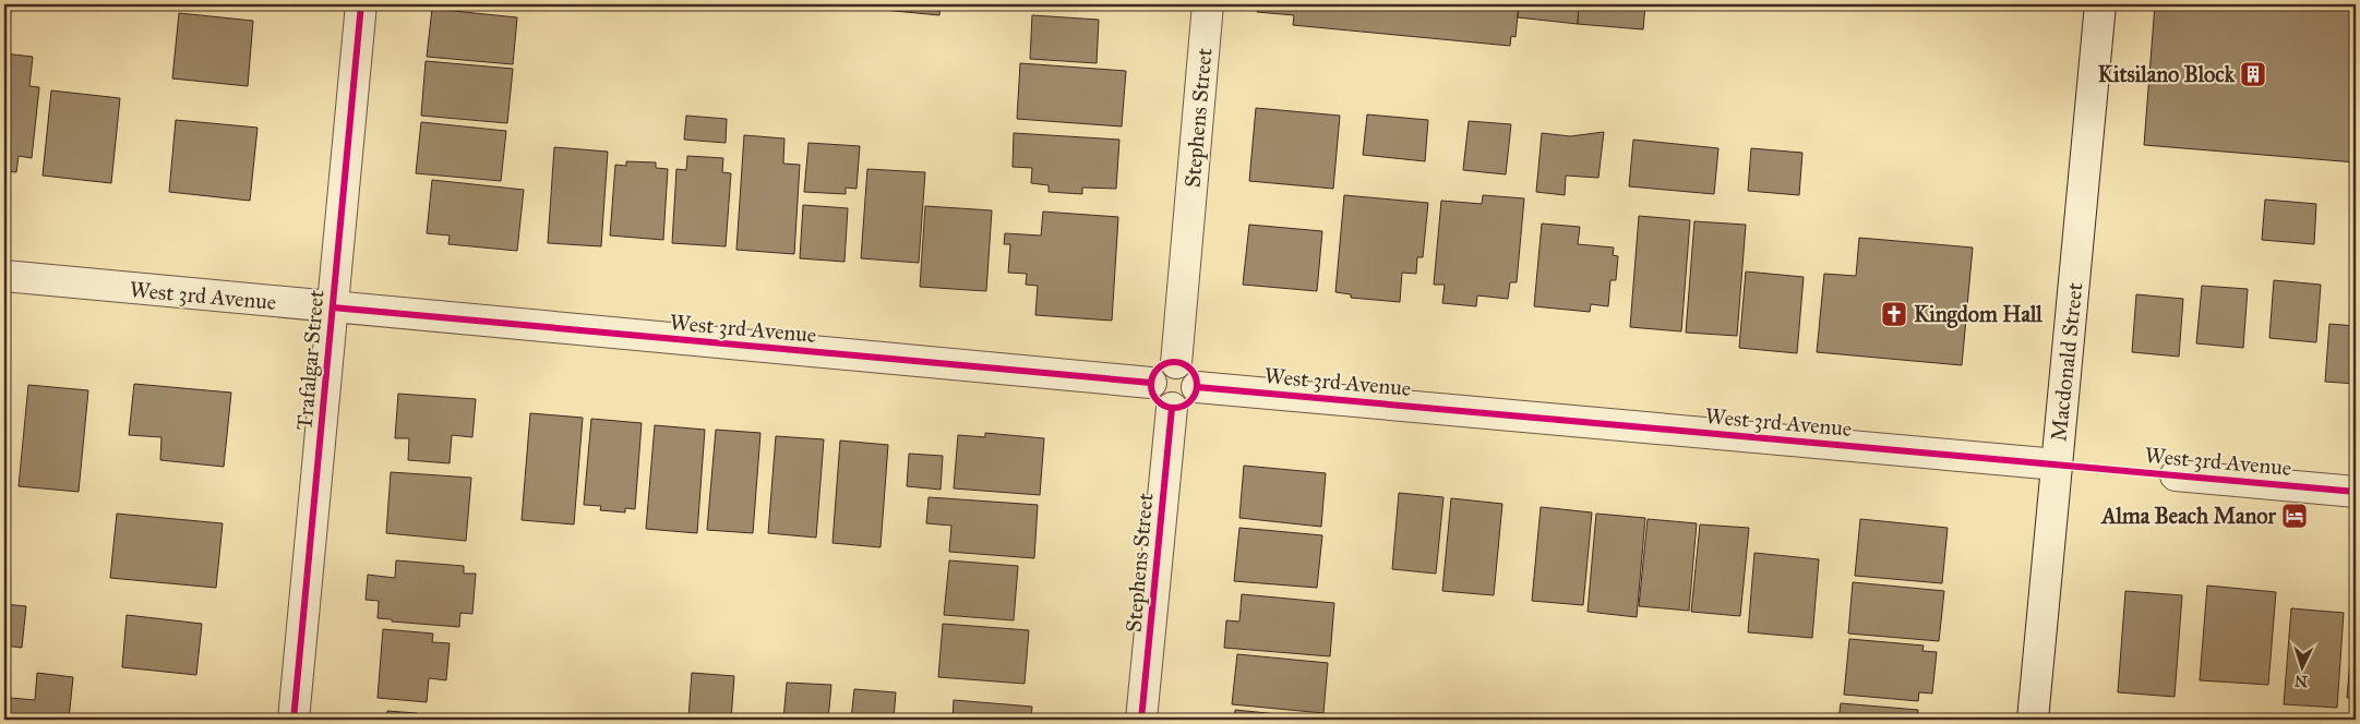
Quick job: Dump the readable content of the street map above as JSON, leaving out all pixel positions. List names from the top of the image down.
{
  "streets": {
    "street": [
      "Stephens Street",
      "West 3rd Avenue",
      "Trafalgar Street",
      "Macdonald Street"
    ]
  },
  "crossings": [
    ["Stephens Street", "West 3rd Avenue"],
    ["West 3rd Avenue", "Trafalgar Street"],
    ["West 3rd Avenue", "Macdonald Street"]
  ],
  "places": {
    "building": ["Kitsilano Block"],
    "church": ["Kingdom Hall"],
    "hotel": ["Alma Beach Manor"]
  },
  "north": "bottom"
}
